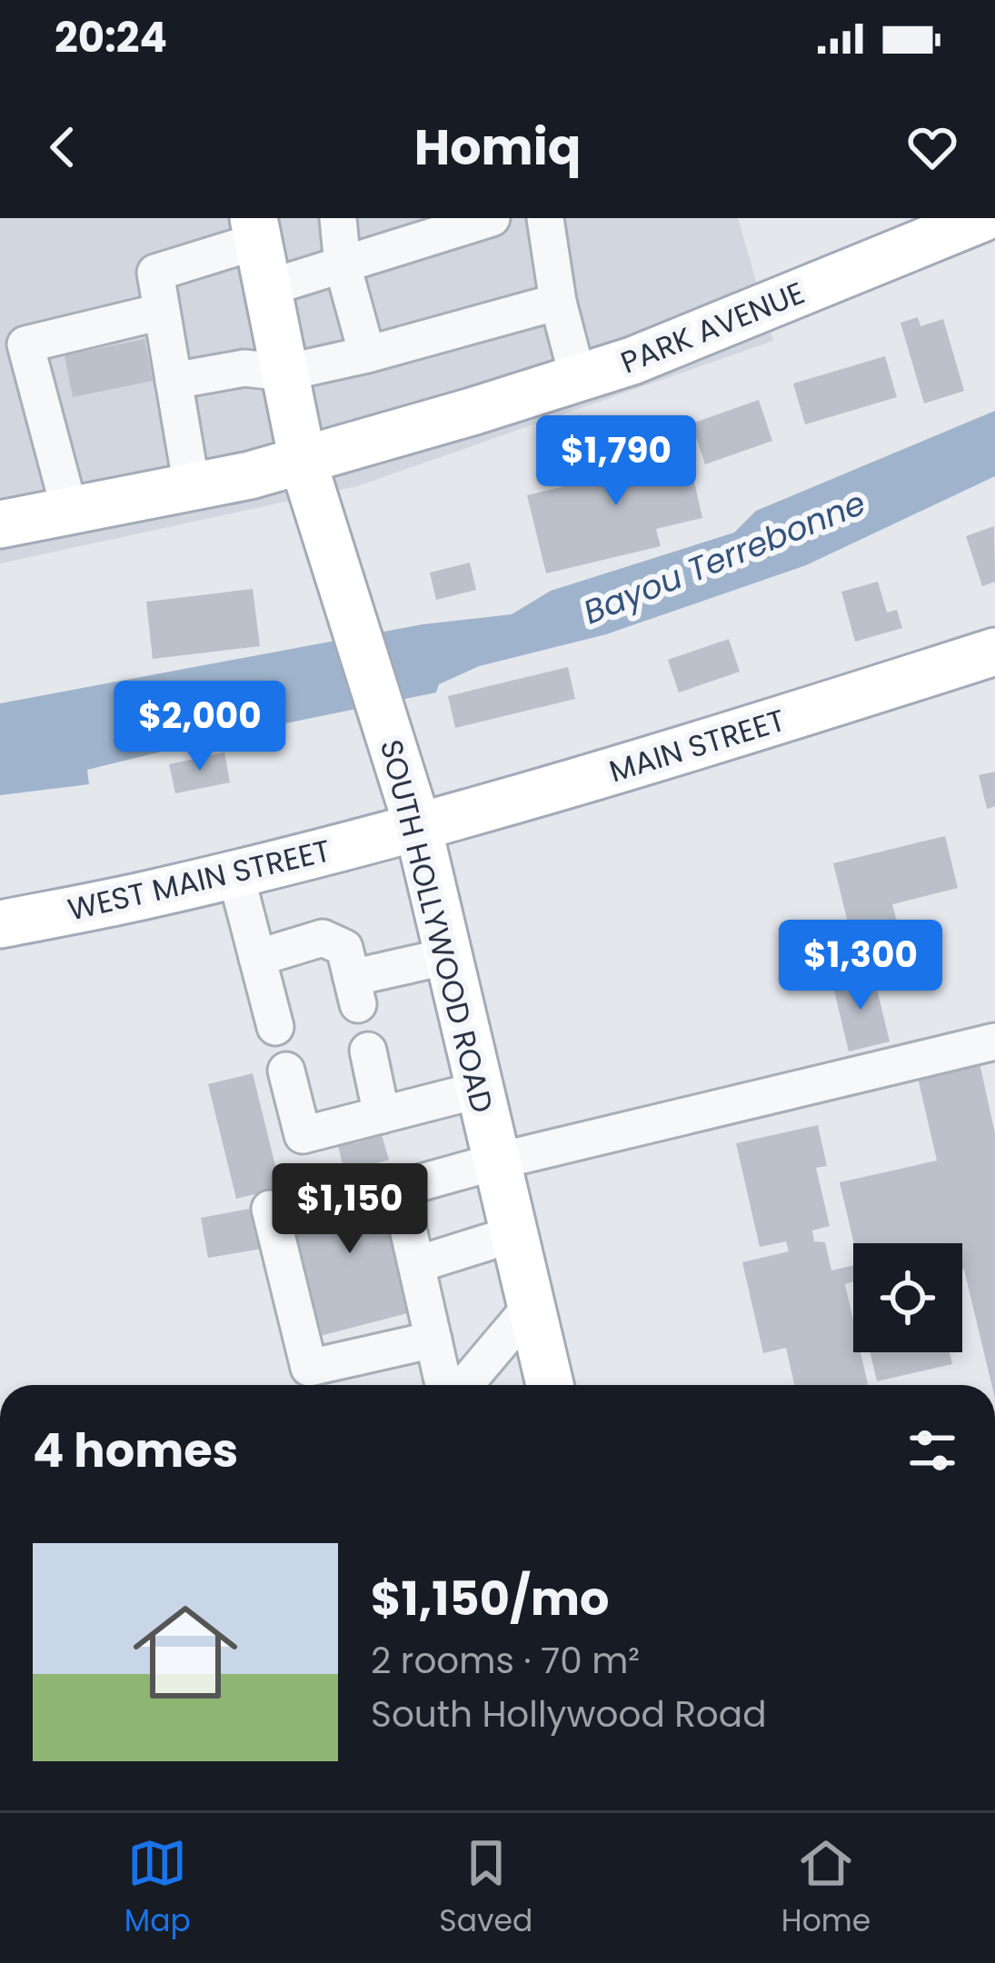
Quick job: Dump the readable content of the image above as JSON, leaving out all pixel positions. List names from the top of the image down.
{
  "streets": {
    "main road": [
      "PARK AVENUE",
      "MAIN STREET",
      "WEST MAIN STREET",
      "SOUTH HOLLYWOOD ROAD"
    ]
  },
  "crossings": [
    ["PARK AVENUE", "SOUTH HOLLYWOOD ROAD"],
    ["MAIN STREET", "WEST MAIN STREET"],
    ["MAIN STREET", "SOUTH HOLLYWOOD ROAD"],
    ["WEST MAIN STREET", "SOUTH HOLLYWOOD ROAD"]
  ],
  "water": ["Bayou Terrebonne"],
  "page": {
    "status": "20:24",
    "header": "Homiq",
    "price": [
      "$1,790",
      "$2,000",
      "$1,300",
      "$1,150"
    ],
    "heading": "4 homes",
    "list": [
      {
        "name": "$1,150/mo",
        "note": "2 rooms · 70 m² · South Hollywood Road"
      }
    ],
    "tabs": ["Map", "Saved", "Home"]
  }
}
